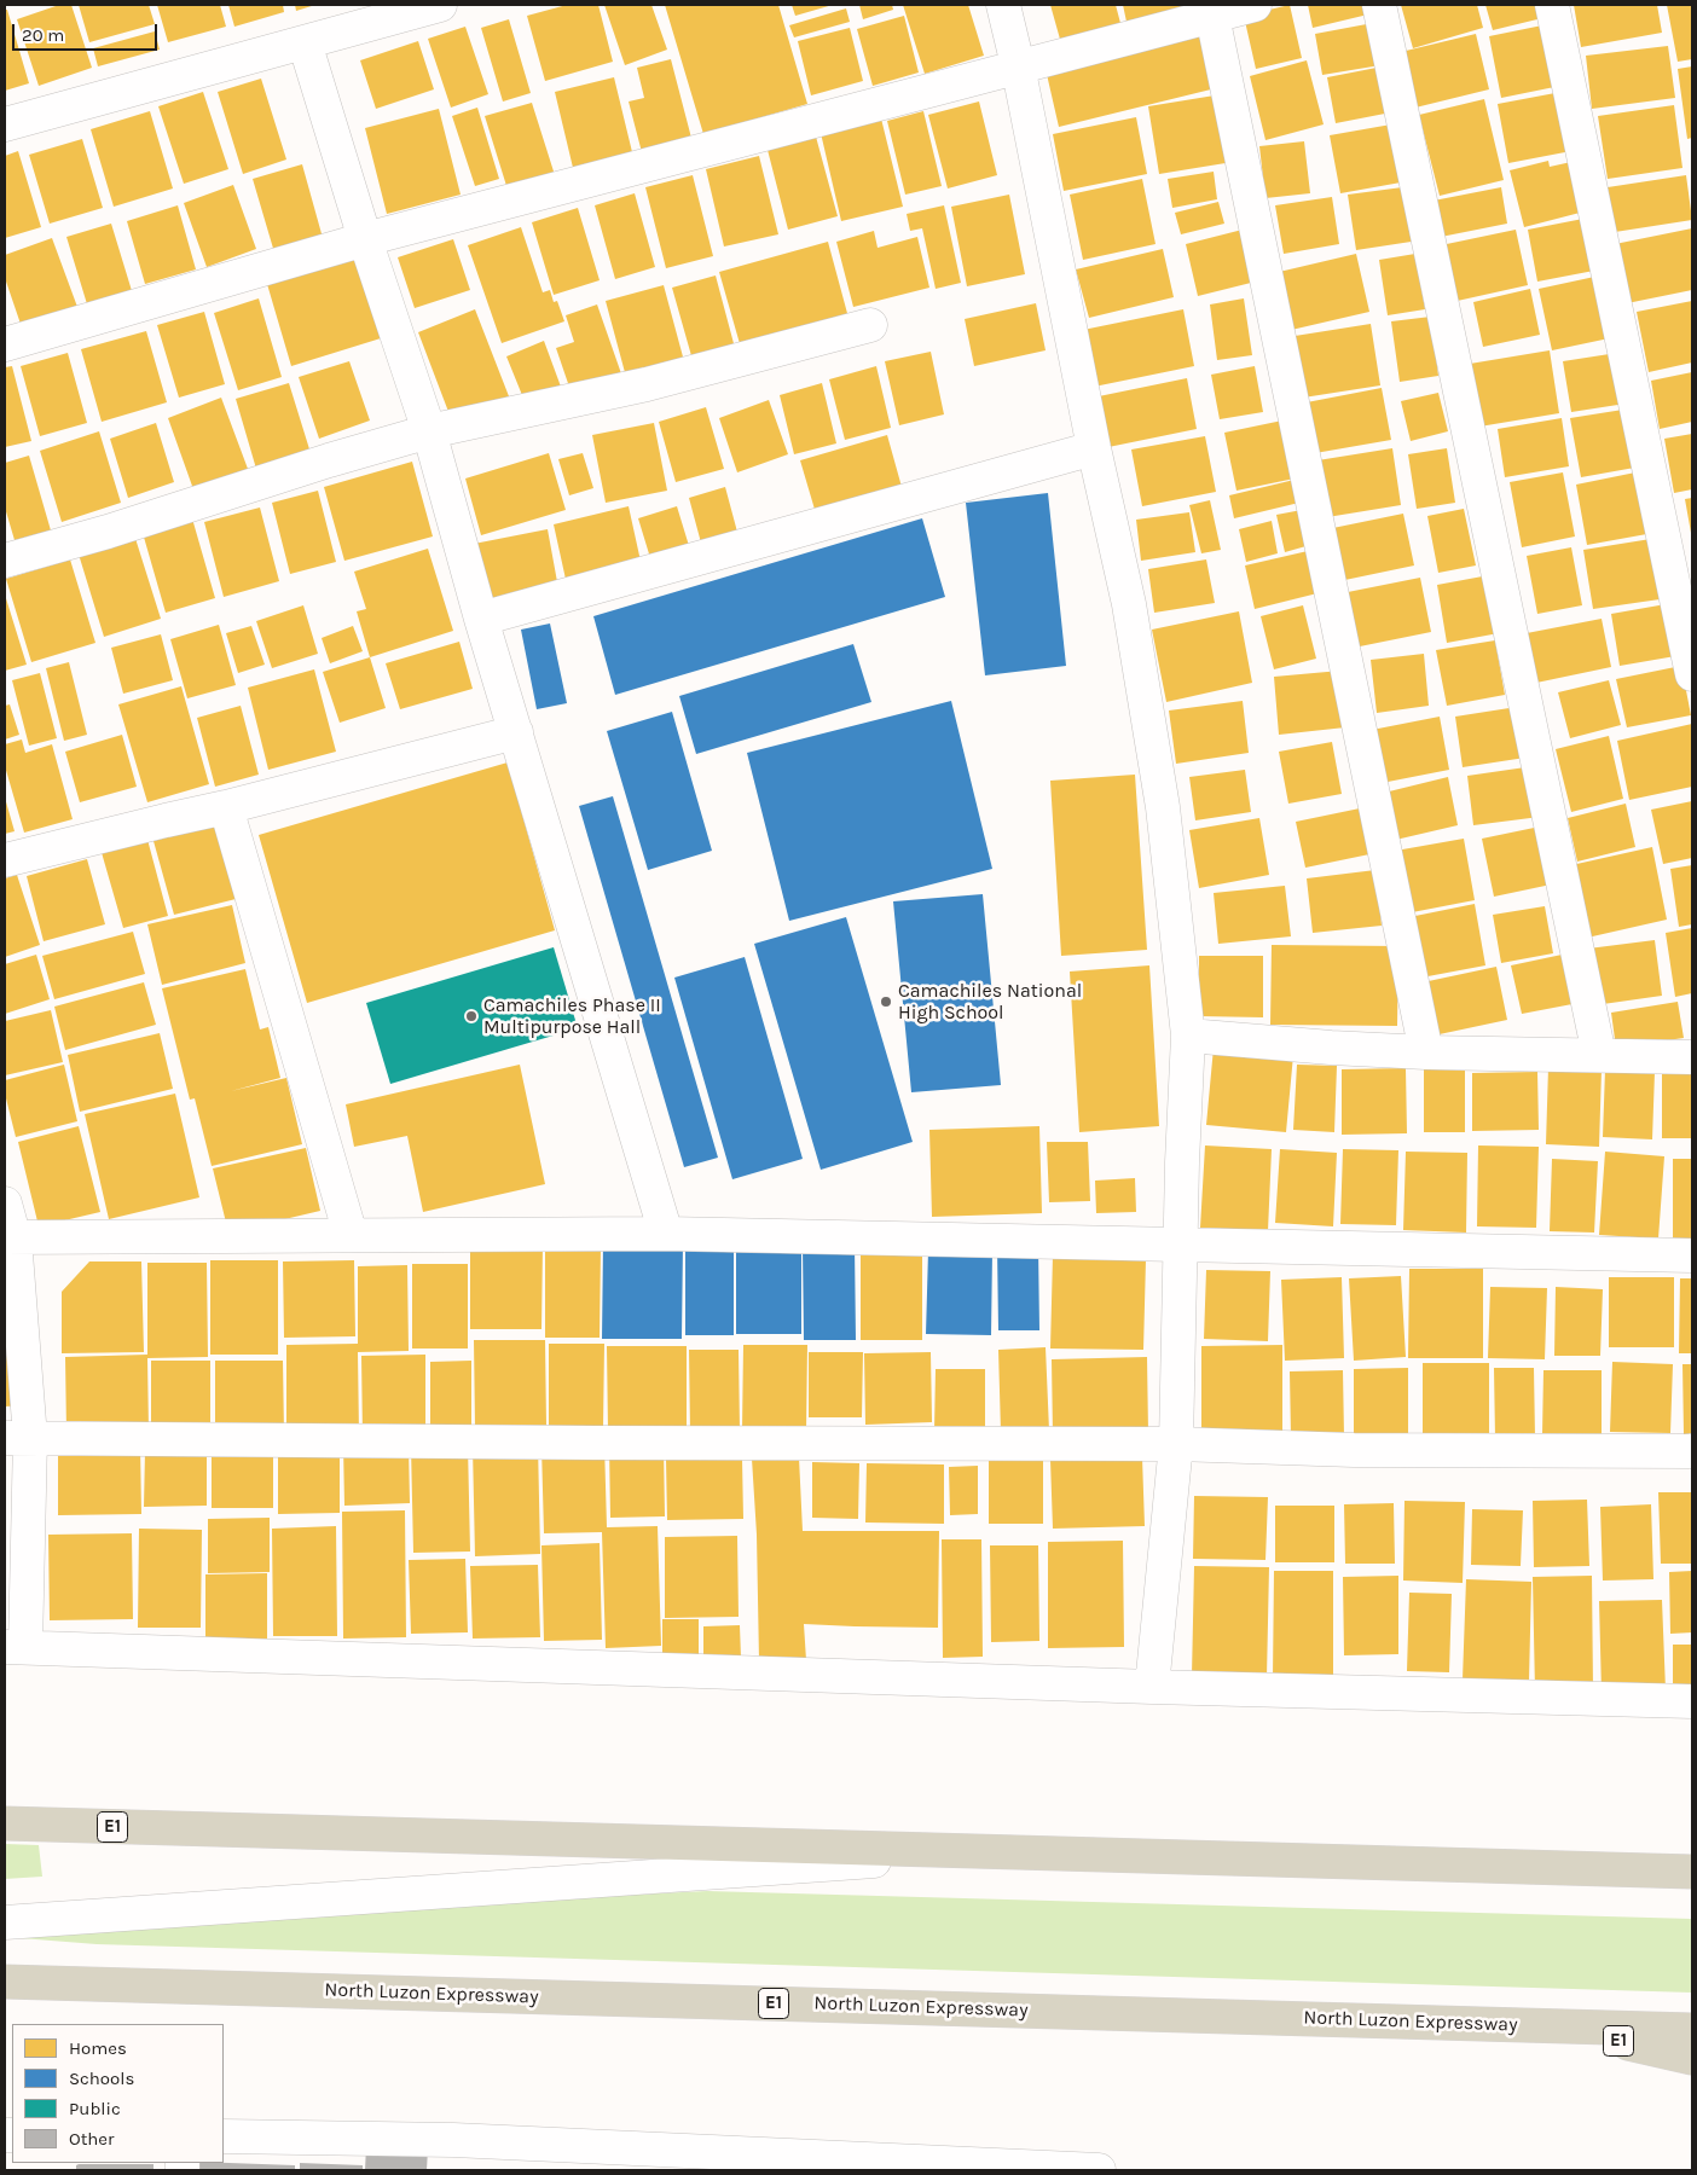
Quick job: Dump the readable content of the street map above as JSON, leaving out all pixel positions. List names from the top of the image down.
{
  "streets": {
    "highway": ["E1", "North Luzon Expressway"]
  },
  "crossings": [
    ["E1", "North Luzon Expressway"]
  ],
  "places": ["Camachiles National High School", "Camachiles Phase II Multipurpose Hall"],
  "legend": [
    "Homes",
    "Schools",
    "Public",
    "Other"
  ],
  "scale_bar": "20 m"
}
